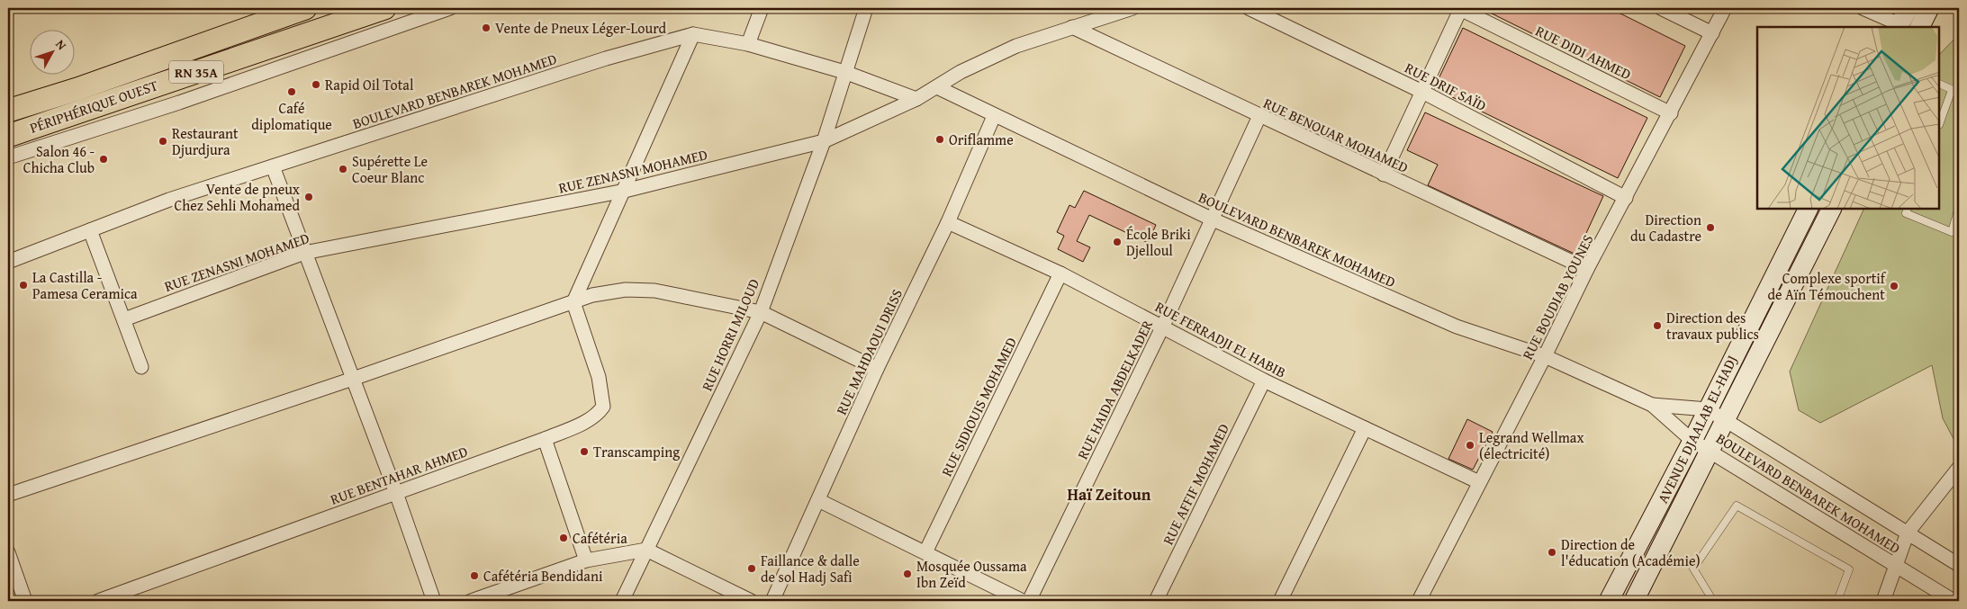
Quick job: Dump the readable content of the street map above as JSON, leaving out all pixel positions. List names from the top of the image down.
{
  "streets": {
    "highway": ["RN 35A", "PÉRIPHÉRIQUE OUEST"],
    "main road": ["AVENUE DJAALAB EL-HADJ"],
    "street": [
      "RUE DIDI AHMED",
      "RUE DRIF SAÏD",
      "BOULEVARD BENBAREK MOHAMED",
      "RUE BENOUAR MOHAMED",
      "RUE ZENASNI MOHAMED",
      "RUE BOUDIAB YOUNES",
      "RUE HORRI MILOUD",
      "RUE FERRADJI EL HABIB",
      "RUE MAHDAOUI DRISS",
      "RUE HAIDA ABDELKADER",
      "RUE SIDIOUIS MOHAMED",
      "RUE BENTAHAR AHMED",
      "RUE AFFIF MOHAMED"
    ]
  },
  "crossings": [
    ["RUE DIDI AHMED", "RUE BOUDIAB YOUNES"],
    ["RUE DRIF SAÏD", "RUE BOUDIAB YOUNES"],
    ["BOULEVARD BENBAREK MOHAMED", "RUE ZENASNI MOHAMED"],
    ["BOULEVARD BENBAREK MOHAMED", "RUE BOUDIAB YOUNES"],
    ["BOULEVARD BENBAREK MOHAMED", "RUE HORRI MILOUD"],
    ["BOULEVARD BENBAREK MOHAMED", "RUE MAHDAOUI DRISS"],
    ["BOULEVARD BENBAREK MOHAMED", "RUE HAIDA ABDELKADER"],
    ["BOULEVARD BENBAREK MOHAMED", "AVENUE DJAALAB EL-HADJ"],
    ["RUE BENOUAR MOHAMED", "RUE ZENASNI MOHAMED"],
    ["RUE BENOUAR MOHAMED", "RUE BOUDIAB YOUNES"],
    ["RUE BENOUAR MOHAMED", "RUE HAIDA ABDELKADER"],
    ["RUE ZENASNI MOHAMED", "RUE HORRI MILOUD"],
    ["RUE BOUDIAB YOUNES", "RUE FERRADJI EL HABIB"],
    ["RUE FERRADJI EL HABIB", "RUE MAHDAOUI DRISS"],
    ["RUE FERRADJI EL HABIB", "RUE HAIDA ABDELKADER"],
    ["RUE FERRADJI EL HABIB", "RUE SIDIOUIS MOHAMED"],
    ["RUE FERRADJI EL HABIB", "RUE AFFIF MOHAMED"]
  ],
  "districts": ["Haï Zeitoun"],
  "places": [
    "Vente de Pneux Léger-Lourd",
    "Rapid Oil Total",
    "Café diplomatique",
    "Oriflamme",
    "Restaurant Djurdjura",
    "Salon 46 - Chicha Club",
    "Supérette Le Coeur Blanc",
    "Vente de pneux Chez Sehli Mohamed",
    "Direction du Cadastre",
    "École Briki Djelloul",
    "La Castilla - Pamesa Ceramica",
    "Complexe sportif de Aïn Témouchent",
    "Direction des travaux publics",
    "Legrand Wellmax (électricité)",
    "Transcamping",
    "Cafétéria",
    "Direction de l'éducation (Académie)",
    "Faillance & dalle de sol Hadj Safi",
    "Mosquée Oussama Ibn Zeïd",
    "Cafétéria Bendidani"
  ],
  "north": "top right"
}
